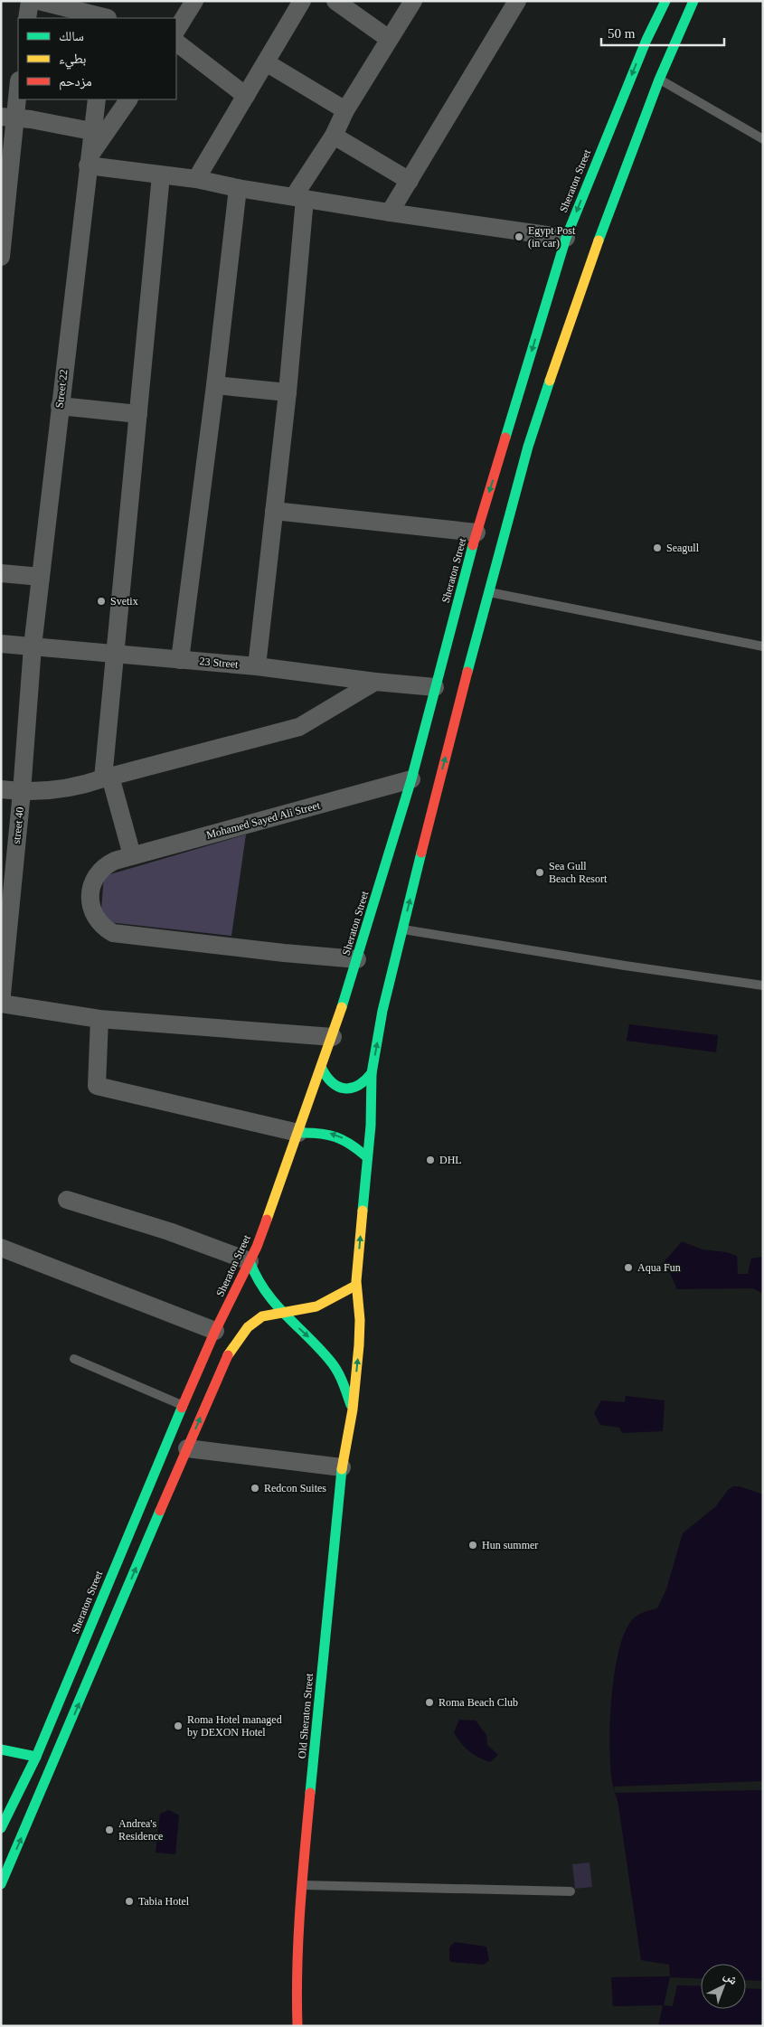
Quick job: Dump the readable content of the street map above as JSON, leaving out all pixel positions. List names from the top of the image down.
{
  "streets": {
    "street": [
      "Sheraton Street",
      "Street 22",
      "23 Street",
      "Mohamed Sayed Ali Street",
      "street 40",
      "Old Sheraton Street"
    ]
  },
  "crossings": [
    ["Sheraton Street", "23 Street"],
    ["Sheraton Street", "Mohamed Sayed Ali Street"],
    ["Street 22", "23 Street"],
    ["Street 22", "street 40"],
    ["23 Street", "street 40"]
  ],
  "places": [
    "Egypt Post (in car)",
    "Seagull",
    "Svetix",
    "Sea Gull Beach Resort",
    "DHL",
    "Aqua Fun",
    "Redcon Suites",
    "Hun summer",
    "Roma Beach Club",
    "Roma Hotel managed by DEXON Hotel",
    "Andrea's Residence",
    "Tabia Hotel"
  ],
  "legend": ["سالك", "بطيء", "مزدحم"],
  "scale_bar": "50 m",
  "north": "top right"
}
